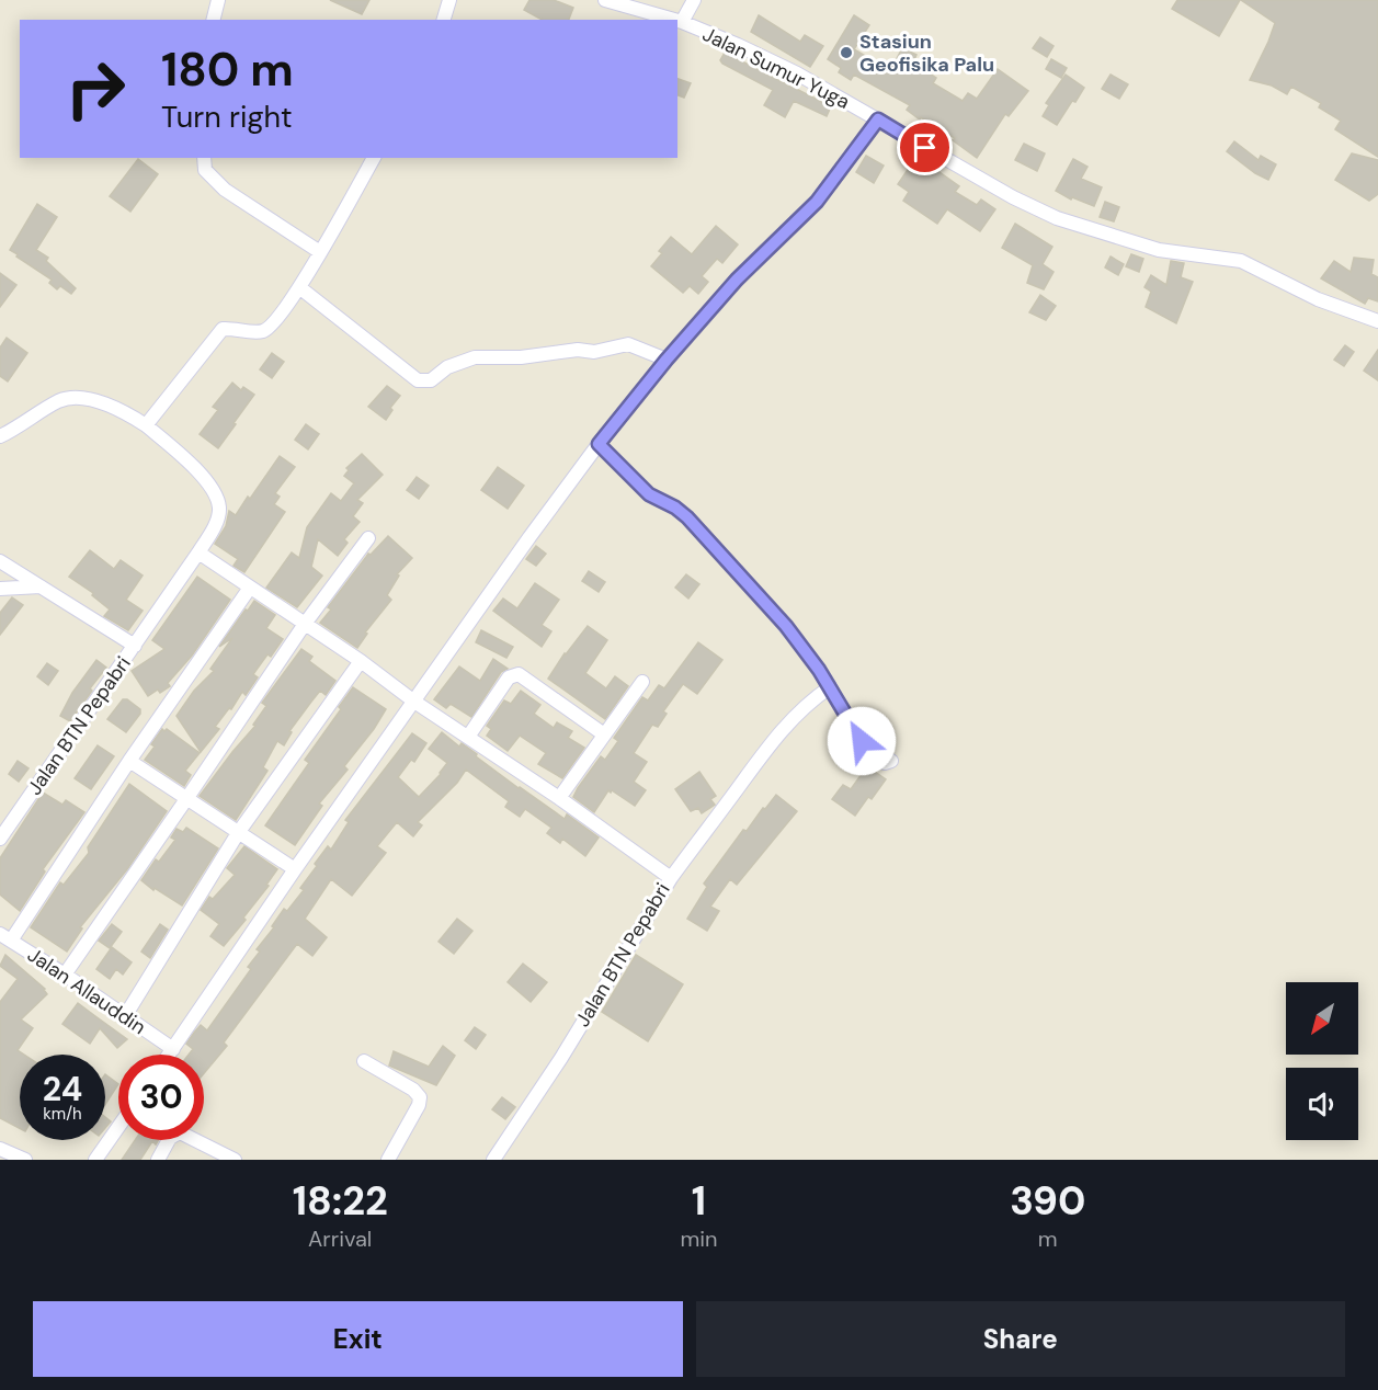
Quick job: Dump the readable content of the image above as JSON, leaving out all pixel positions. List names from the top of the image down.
{
  "streets": {
    "street": ["Jalan Sumur Yuga", "Jalan BTN Pepabri", "Jalan Allauddin"]
  },
  "places": ["Stasiun Geofisika Palu"],
  "north": "bottom left",
  "page": {
    "turn": ["180 m", "Turn right"],
    "speed": "24 km/h",
    "limit": "30",
    "eta": [
      "18:22",
      "Arrival",
      "1",
      "min",
      "390",
      "m"
    ],
    "buttons": ["Exit", "Share"]
  }
}
